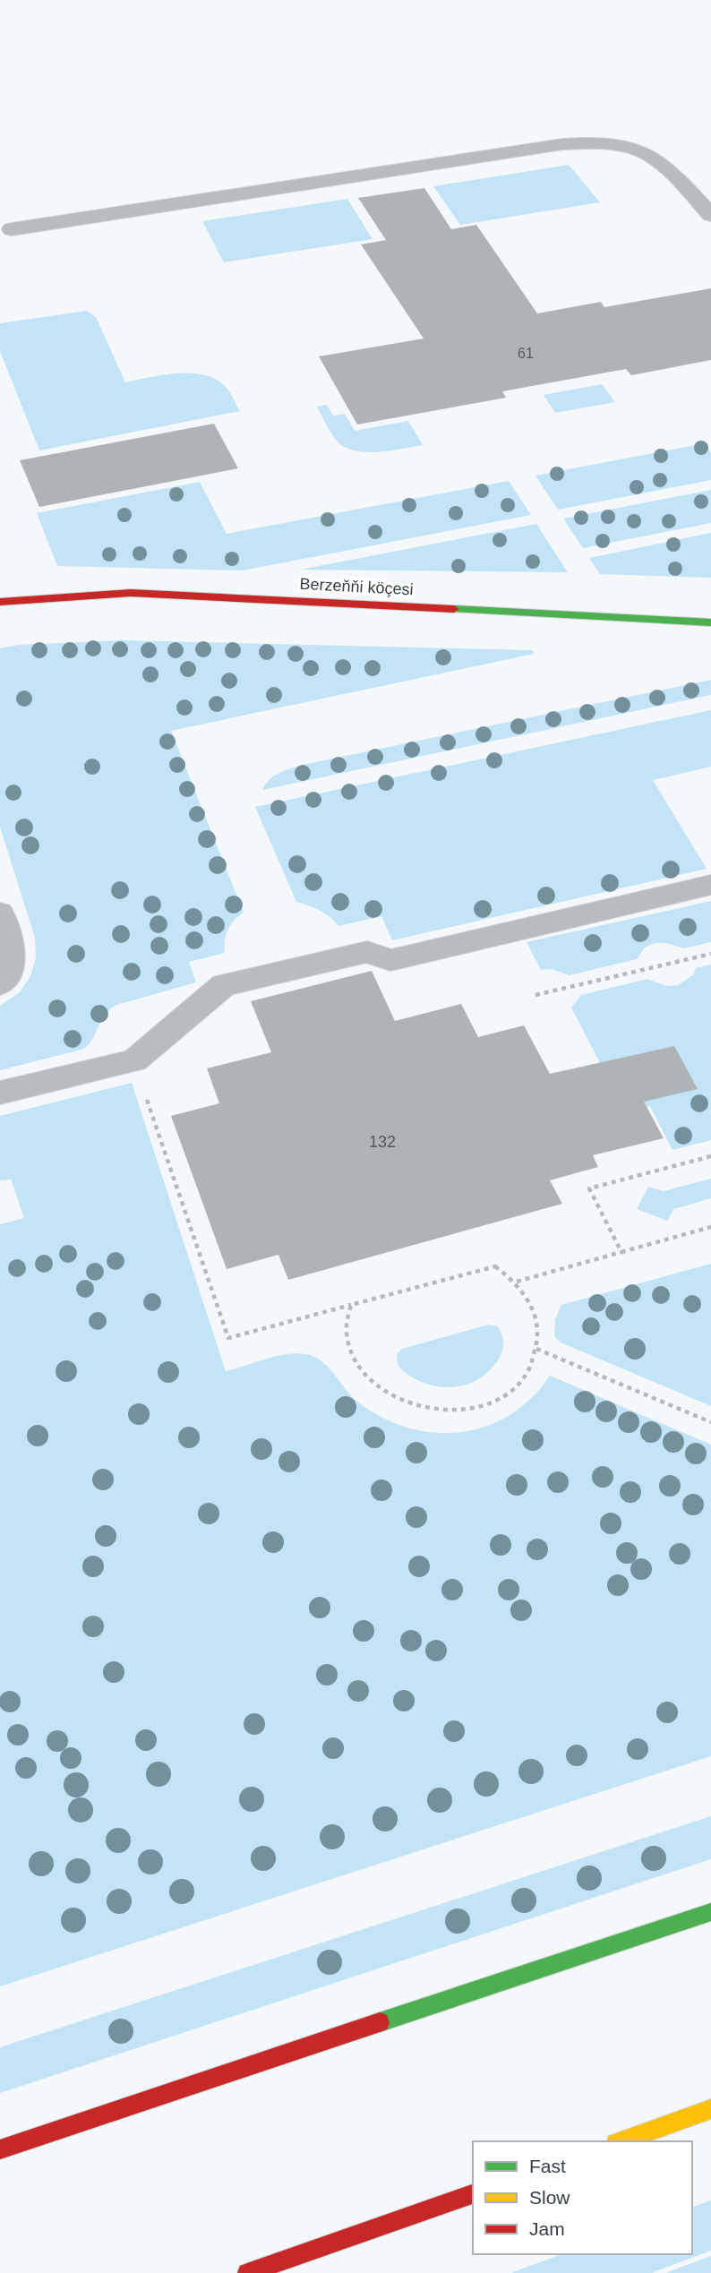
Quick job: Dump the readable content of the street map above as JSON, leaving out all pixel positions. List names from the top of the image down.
{
  "streets": {
    "street": ["Berzeňňi köçesi"]
  },
  "house_numbers": ["61", "132"],
  "legend": ["Fast", "Slow", "Jam"]
}
